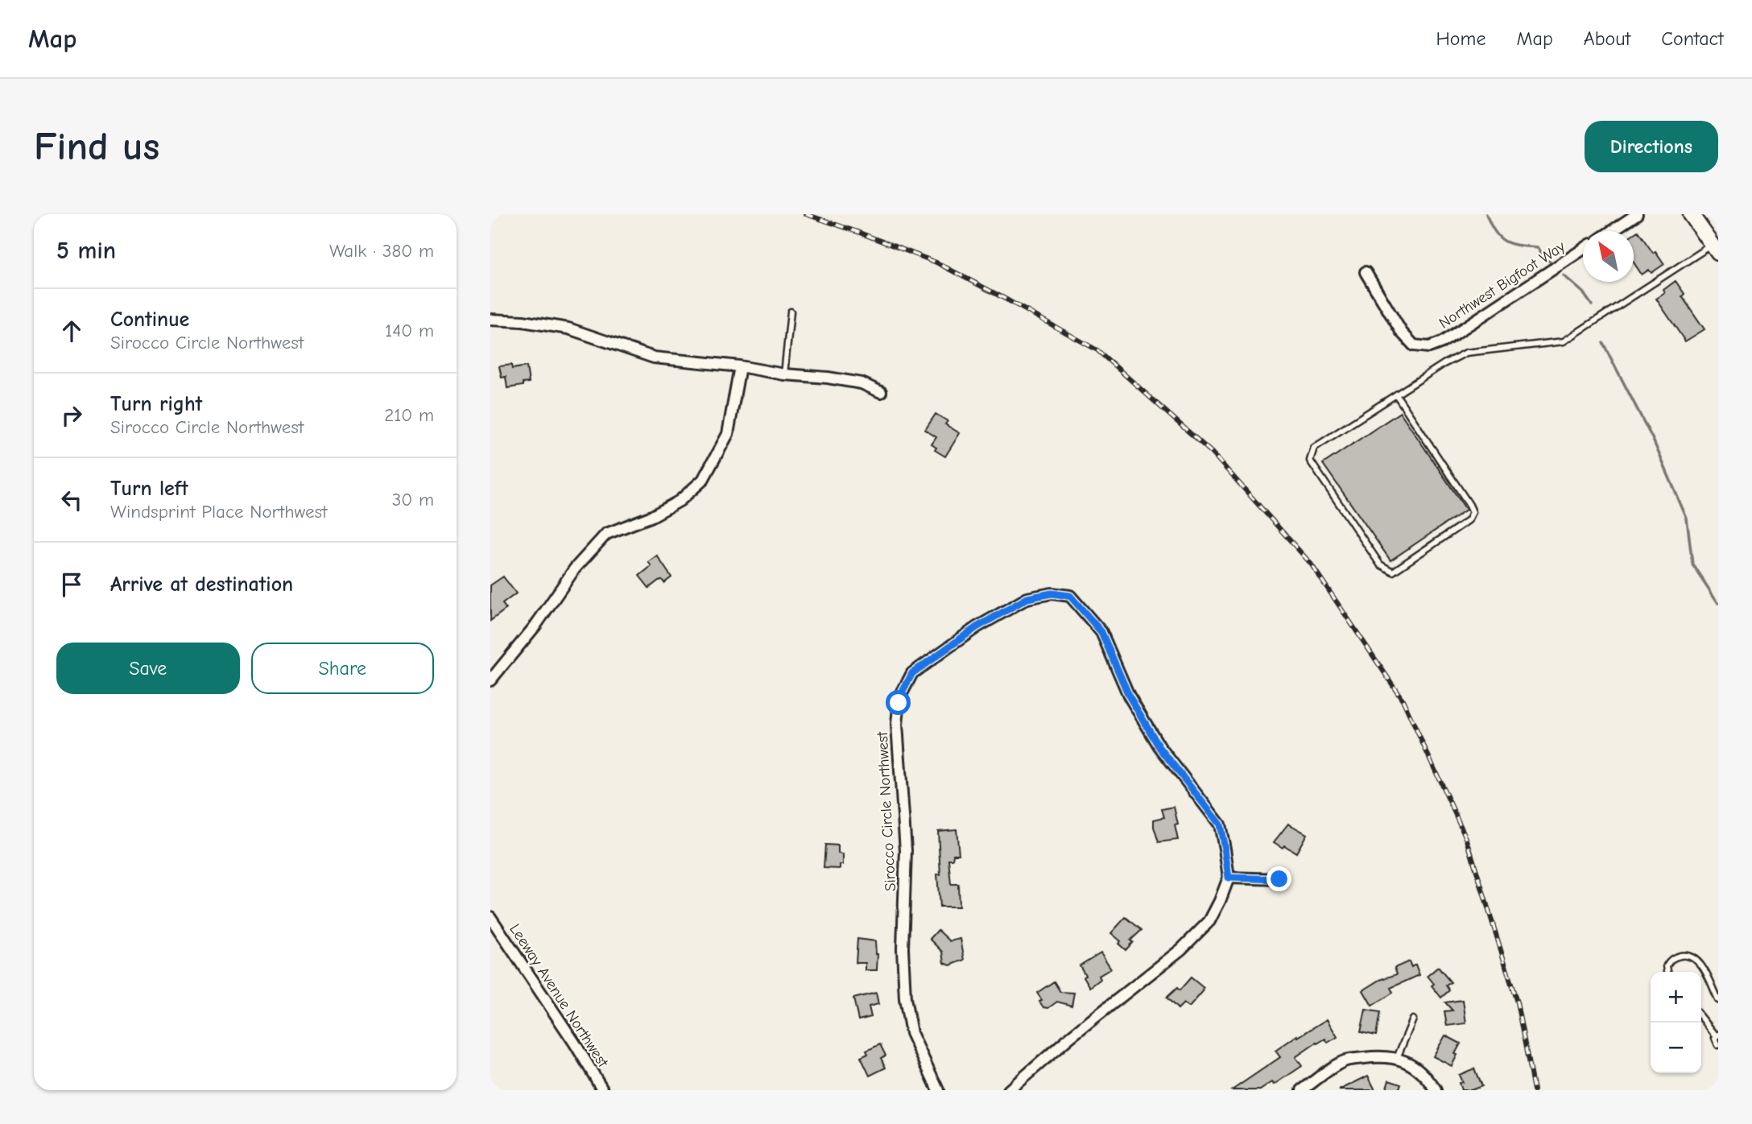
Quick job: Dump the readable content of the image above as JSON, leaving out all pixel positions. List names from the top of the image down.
{
  "streets": {
    "street": ["Northwest Bigfoot Way", "Sirocco Circle Northwest", "Leeway Avenue Northwest"]
  },
  "north": "top left",
  "page": {
    "header": "Map",
    "nav": [
      "Home",
      "Map",
      "About",
      "Contact"
    ],
    "buttons": [
      "Directions",
      ["Save", "Share"]
    ],
    "title": "Find us",
    "heading": ["5 min", "Walk · 380 m"],
    "list": [
      ["Continue", "Sirocco Circle Northwest", "140 m"],
      ["Turn right", "Sirocco Circle Northwest", "210 m"],
      ["Turn left", "Windsprint Place Northwest", "30 m"],
      "Arrive at destination"
    ],
    "map_buttons": ["+", "−"]
  }
}
